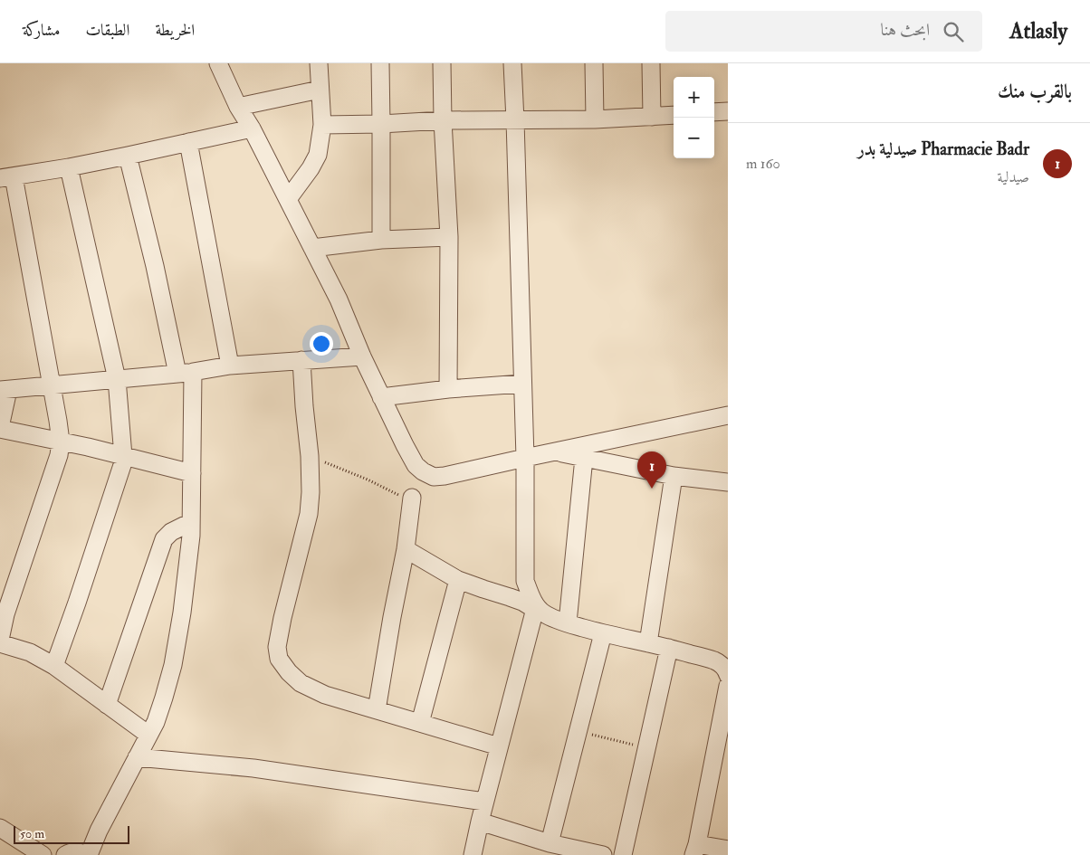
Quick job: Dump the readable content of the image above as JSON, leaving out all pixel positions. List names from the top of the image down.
{
  "scale_bar": "50 m",
  "page": {
    "header": "Atlasly",
    "search": "ابحث هنا",
    "nav": ["الخريطة", "الطبقات", "مشاركة"],
    "heading": "بالقرب منك",
    "map_buttons": ["+", "−"],
    "list": [
      {
        "mark": "1",
        "name": "Pharmacie Badr صيدلية بدر",
        "note": "صيدلية",
        "value": "160 m"
      }
    ],
    "pins": "1",
    "scale": "50 m"
  }
}
